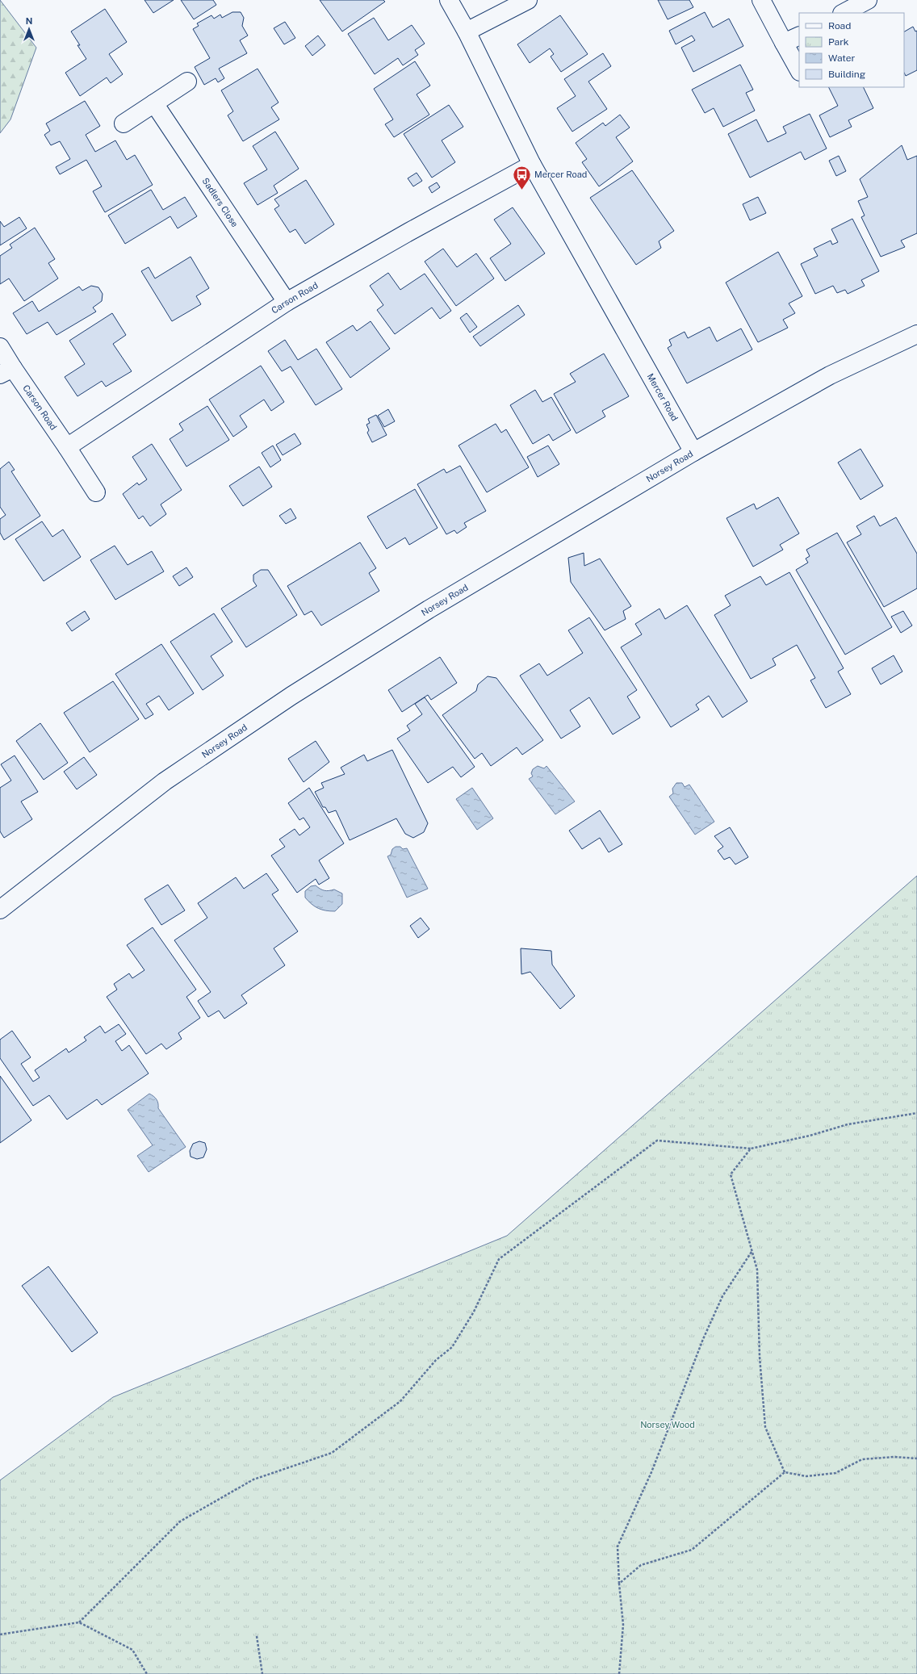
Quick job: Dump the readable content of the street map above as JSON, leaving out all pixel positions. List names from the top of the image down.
{
  "streets": {
    "street": [
      "Sadlers Close",
      "Carson Road",
      "Mercer Road",
      "Norsey Road"
    ]
  },
  "crossings": [
    ["Sadlers Close", "Carson Road"],
    ["Carson Road", "Mercer Road"],
    ["Mercer Road", "Norsey Road"]
  ],
  "parks": ["Norsey Wood"],
  "places": {
    "bus stop": ["Mercer Road"]
  },
  "legend": [
    "Road",
    "Park",
    "Water",
    "Building"
  ],
  "north": "top"
}
